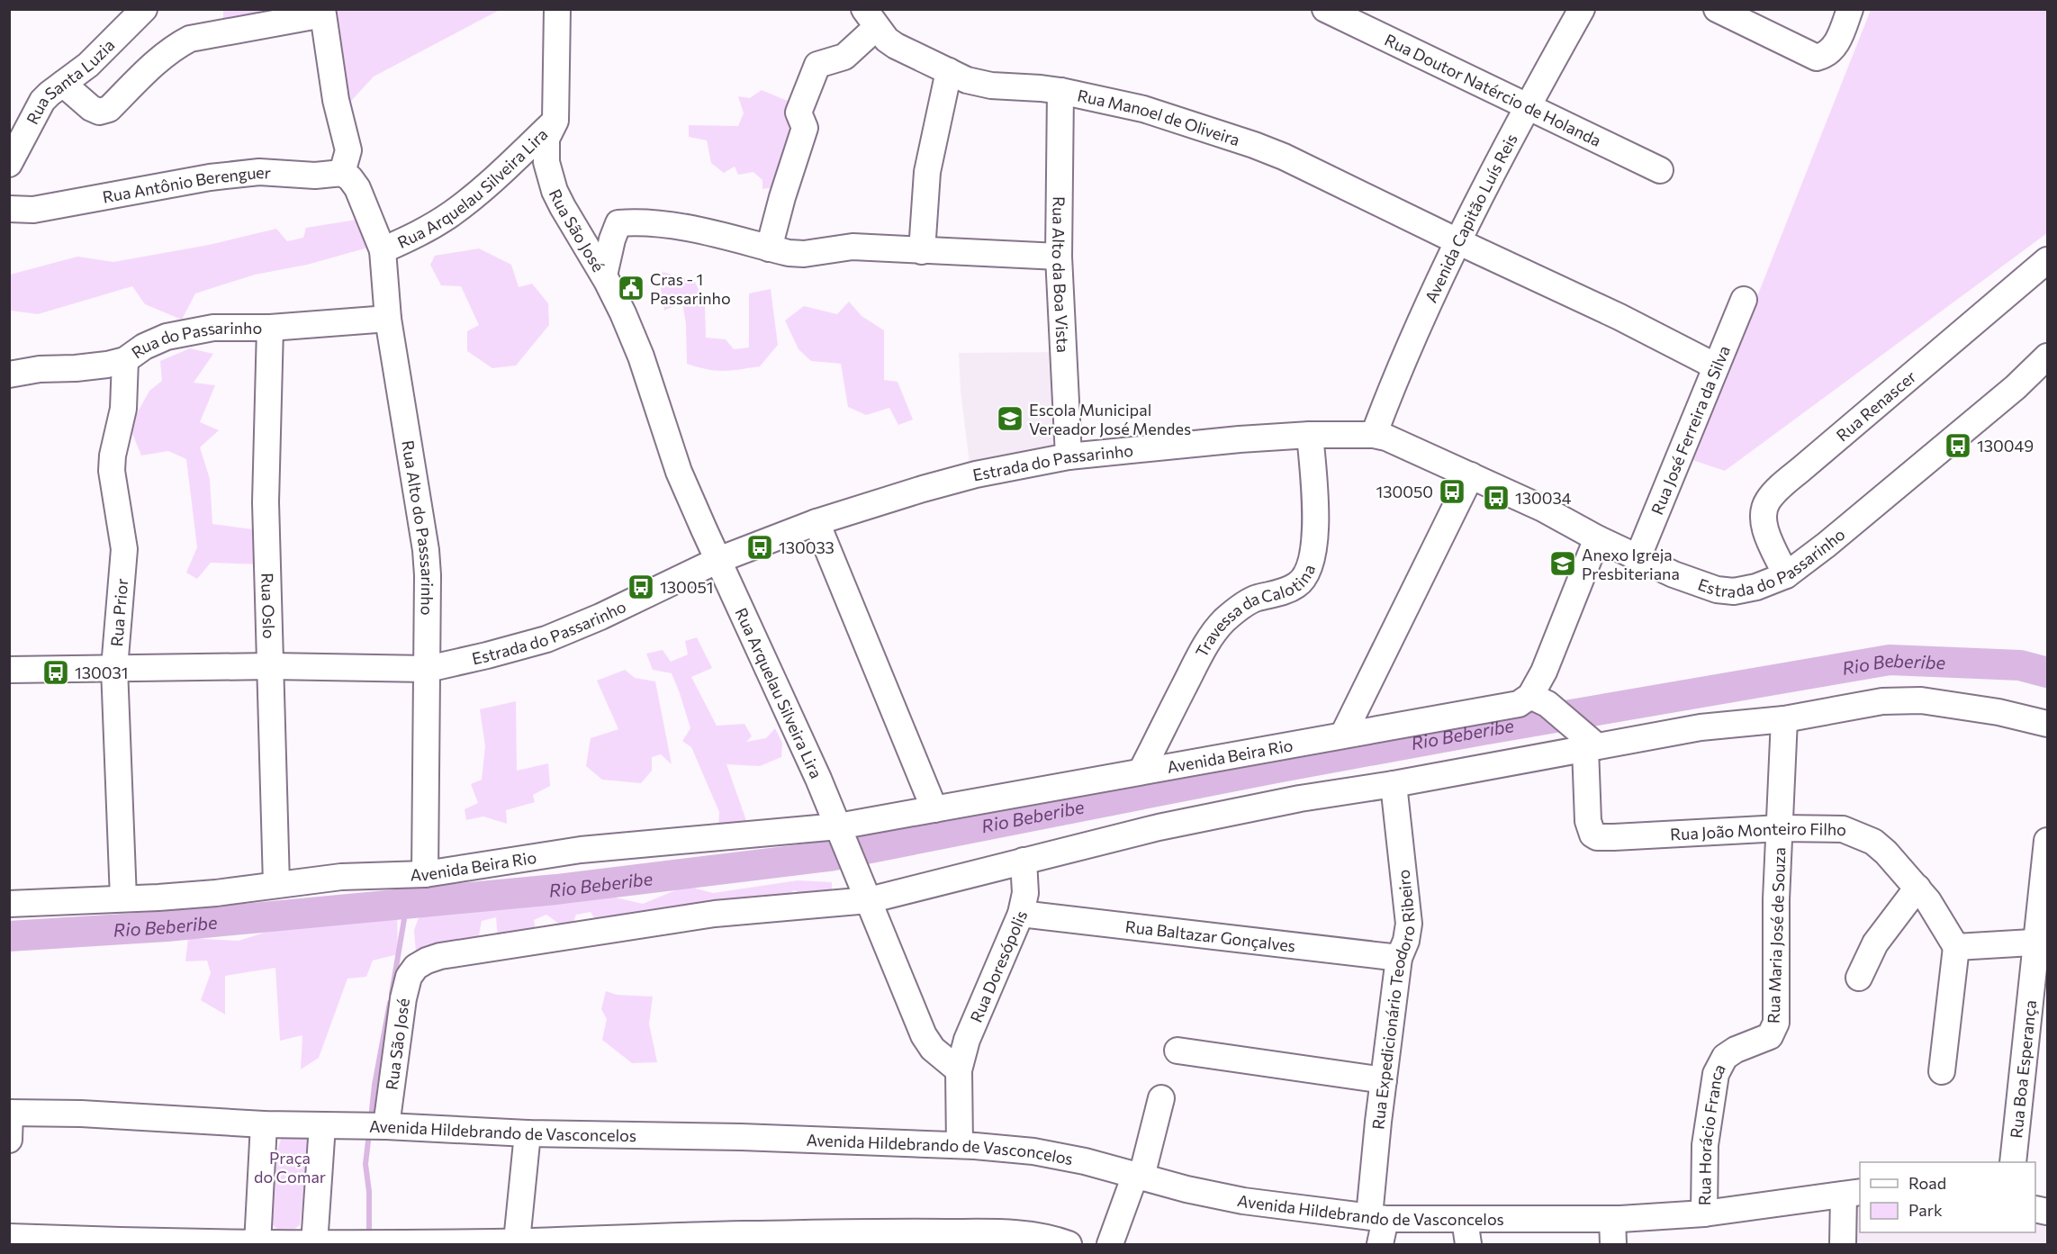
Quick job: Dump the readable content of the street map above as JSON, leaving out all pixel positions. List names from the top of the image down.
{
  "streets": {
    "street": [
      "Rua Santa Luzia",
      "Rua Doutor Natércio de Holanda",
      "Rua Manoel de Oliveira",
      "Rua Antônio Berenguer",
      "Rua Arquelau Silveira Lira",
      "Avenida Capitão Luís Reis",
      "Rua São José",
      "Rua Alto da Boa Vista",
      "Rua do Passarinho",
      "Rua Renascer",
      "Rua José Ferreira da Silva",
      "Estrada do Passarinho",
      "Rua Alto do Passsarinho",
      "Rua Oslo",
      "Travessa da Calotina",
      "Rua Prior",
      "Avenida Beira Rio",
      "Rua João Monteiro Filho",
      "Rua Maria José de Souza",
      "Rua Baltazar Gonçalves",
      "Rua Doresópolis",
      "Rua Expedicionário Teodoro Ribeiro",
      "Rua Boa Esperança",
      "Avenida Hildebrando de Vasconcelos",
      "Rua Horácio Franca"
    ]
  },
  "crossings": [
    ["Rua Doutor Natércio de Holanda", "Avenida Capitão Luís Reis"],
    ["Rua Manoel de Oliveira", "Avenida Capitão Luís Reis"],
    ["Rua Manoel de Oliveira", "Rua Alto da Boa Vista"],
    ["Rua Manoel de Oliveira", "Rua José Ferreira da Silva"],
    ["Rua Antônio Berenguer", "Rua Alto do Passsarinho"],
    ["Rua Arquelau Silveira Lira", "Rua São José"],
    ["Rua Arquelau Silveira Lira", "Estrada do Passarinho"],
    ["Rua Arquelau Silveira Lira", "Rua Alto do Passsarinho"],
    ["Rua Arquelau Silveira Lira", "Avenida Beira Rio"],
    ["Rua Arquelau Silveira Lira", "Rua Doresópolis"],
    ["Avenida Capitão Luís Reis", "Estrada do Passarinho"],
    ["Rua São José", "Estrada do Passarinho"],
    ["Rua São José", "Avenida Hildebrando de Vasconcelos"],
    ["Rua Alto da Boa Vista", "Estrada do Passarinho"],
    ["Rua do Passarinho", "Rua Alto do Passsarinho"],
    ["Rua do Passarinho", "Rua Oslo"],
    ["Rua do Passarinho", "Rua Prior"],
    ["Rua Renascer", "Estrada do Passarinho"],
    ["Rua José Ferreira da Silva", "Estrada do Passarinho"],
    ["Estrada do Passarinho", "Rua Alto do Passsarinho"],
    ["Estrada do Passarinho", "Rua Oslo"],
    ["Estrada do Passarinho", "Travessa da Calotina"],
    ["Estrada do Passarinho", "Rua Prior"],
    ["Rua Alto do Passsarinho", "Avenida Beira Rio"],
    ["Rua Oslo", "Avenida Beira Rio"],
    ["Travessa da Calotina", "Avenida Beira Rio"],
    ["Rua Prior", "Avenida Beira Rio"],
    ["Rua João Monteiro Filho", "Rua Maria José de Souza"],
    ["Rua Maria José de Souza", "Rua Horácio Franca"],
    ["Rua Baltazar Gonçalves", "Rua Doresópolis"],
    ["Rua Baltazar Gonçalves", "Rua Expedicionário Teodoro Ribeiro"],
    ["Rua Expedicionário Teodoro Ribeiro", "Avenida Hildebrando de Vasconcelos"],
    ["Avenida Hildebrando de Vasconcelos", "Rua Horácio Franca"]
  ],
  "water": ["Rio Beberibe"],
  "parks": ["Praça do Comar"],
  "places": {
    "public building": ["Cras - 1 Passarinho"],
    "school or university": ["Escola Municipal Vereador José Mendes", "Anexo Igreja Presbiteriana"],
    "bus stop": [
      "130049",
      "130050",
      "130034",
      "130033",
      "130051",
      "130031"
    ]
  },
  "legend": ["Road", "Park"]
}
